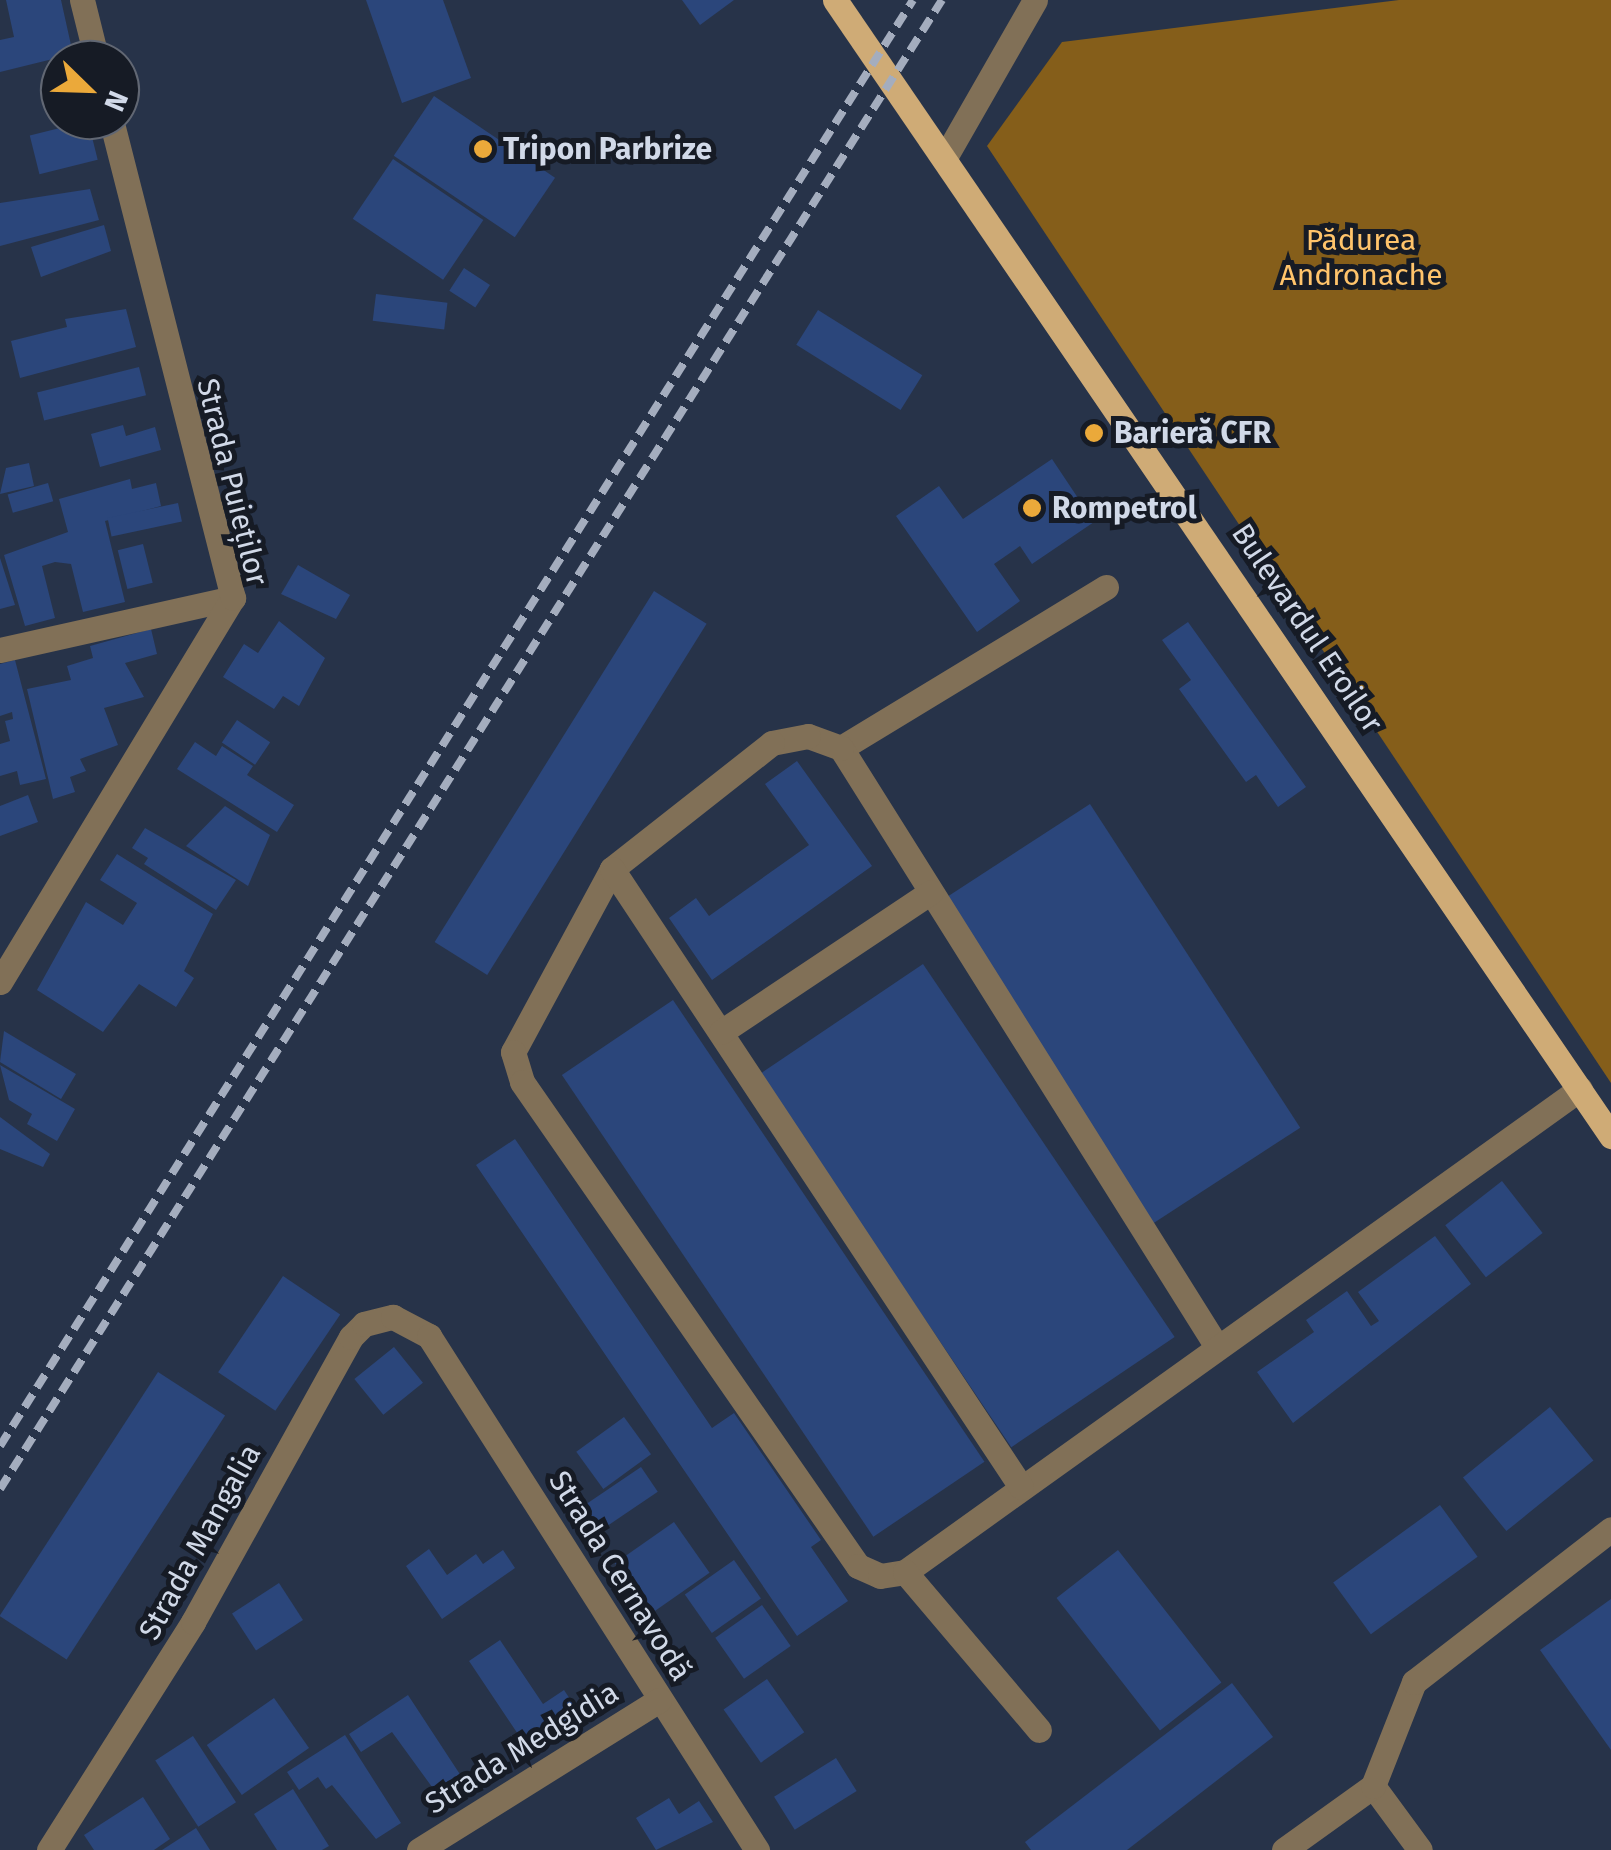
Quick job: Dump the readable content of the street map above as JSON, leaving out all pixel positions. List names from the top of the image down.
{
  "streets": {
    "main road": ["Bulevardul Eroilor"],
    "street": [
      "Strada Puieților",
      "Strada Mangalia",
      "Strada Cernavodă",
      "Strada Medgidia"
    ]
  },
  "crossings": [
    ["Strada Mangalia", "Strada Cernavodă"],
    ["Strada Cernavodă", "Strada Medgidia"]
  ],
  "parks": ["Pădurea Andronache"],
  "places": ["Tripon Parbrize", "Barieră CFR", "Rompetrol"],
  "north": "bottom right"
}
